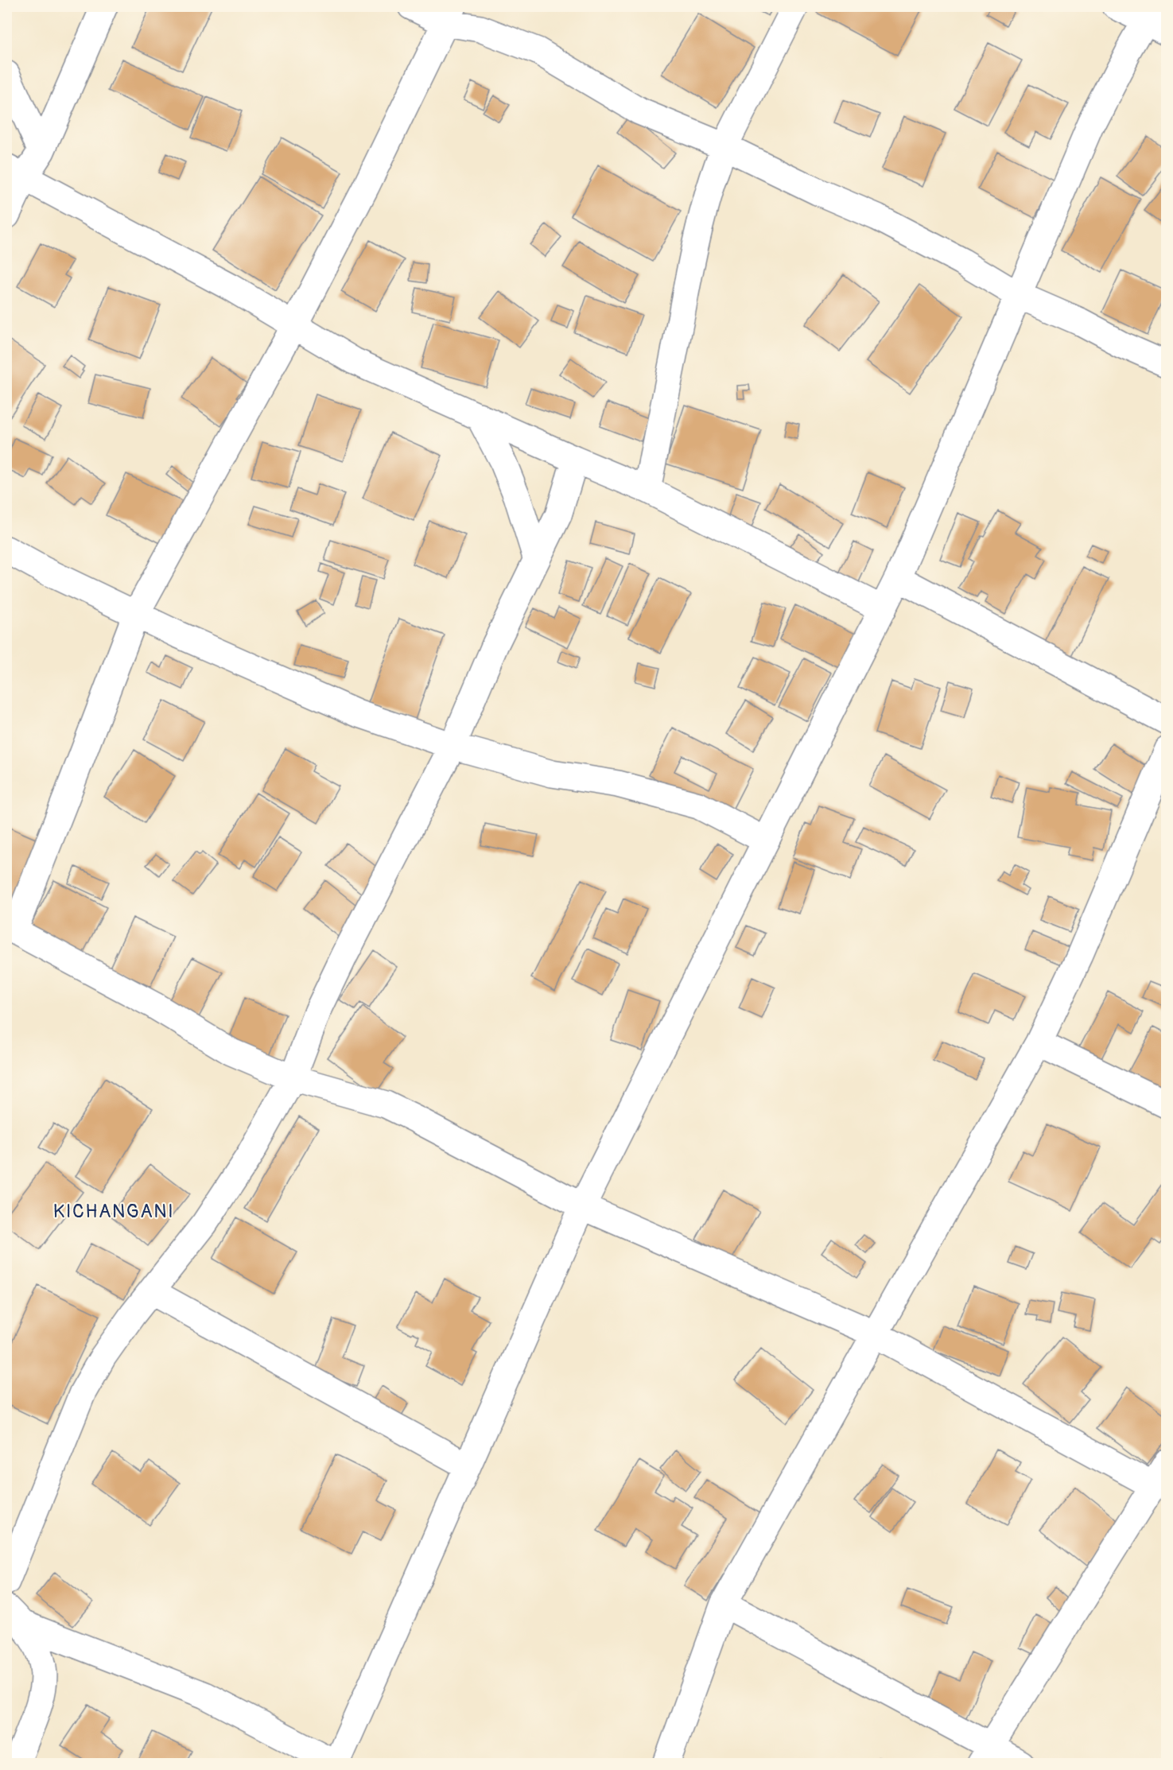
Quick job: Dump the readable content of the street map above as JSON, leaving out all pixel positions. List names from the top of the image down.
{
  "districts": ["KICHANGANI"]
}
